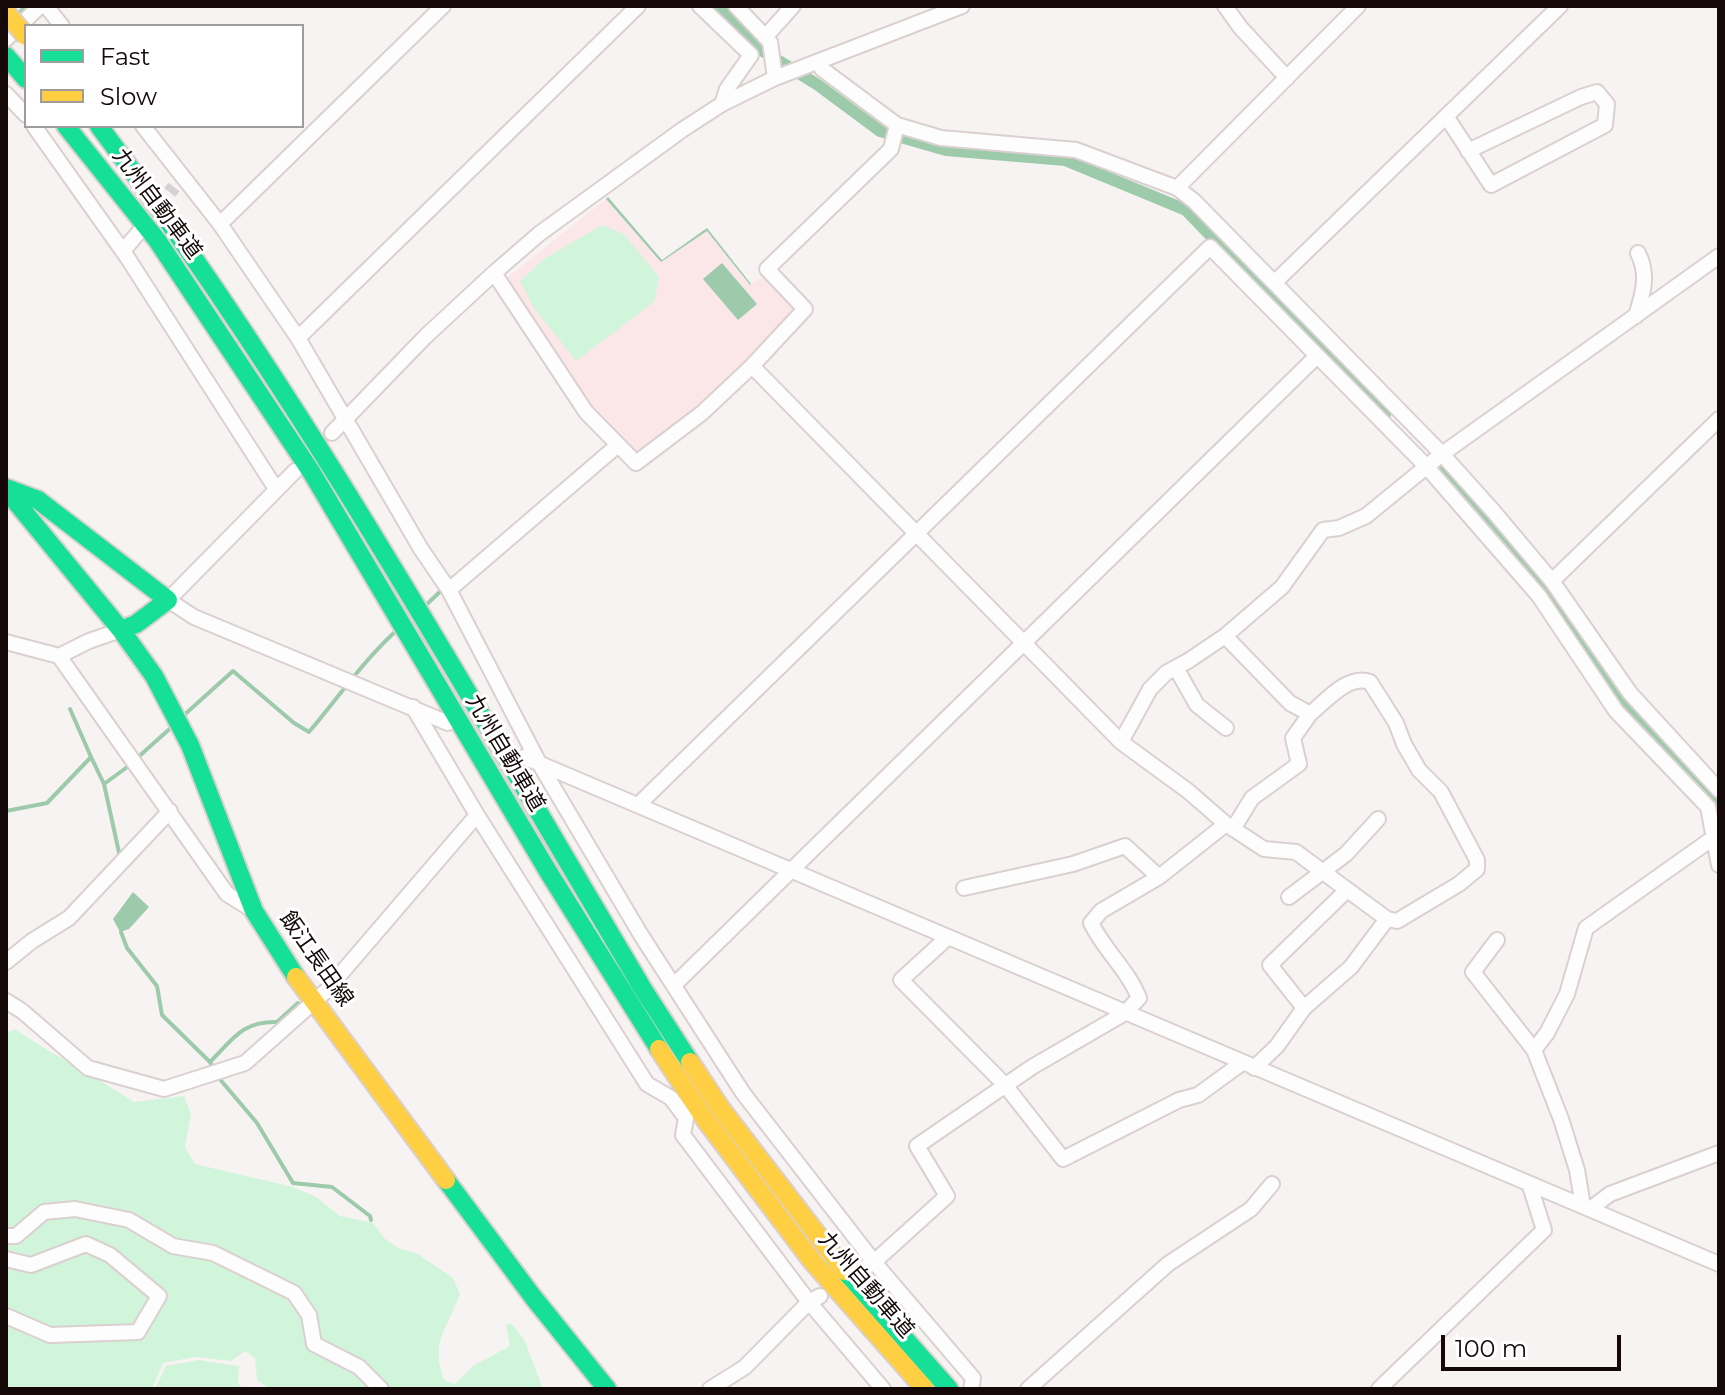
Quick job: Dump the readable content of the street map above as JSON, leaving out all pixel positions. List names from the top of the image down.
{
  "streets": {
    "main road": ["九州自動車道", "飯江長田線"]
  },
  "legend": ["Fast", "Slow"],
  "scale_bar": "100 m"
}
